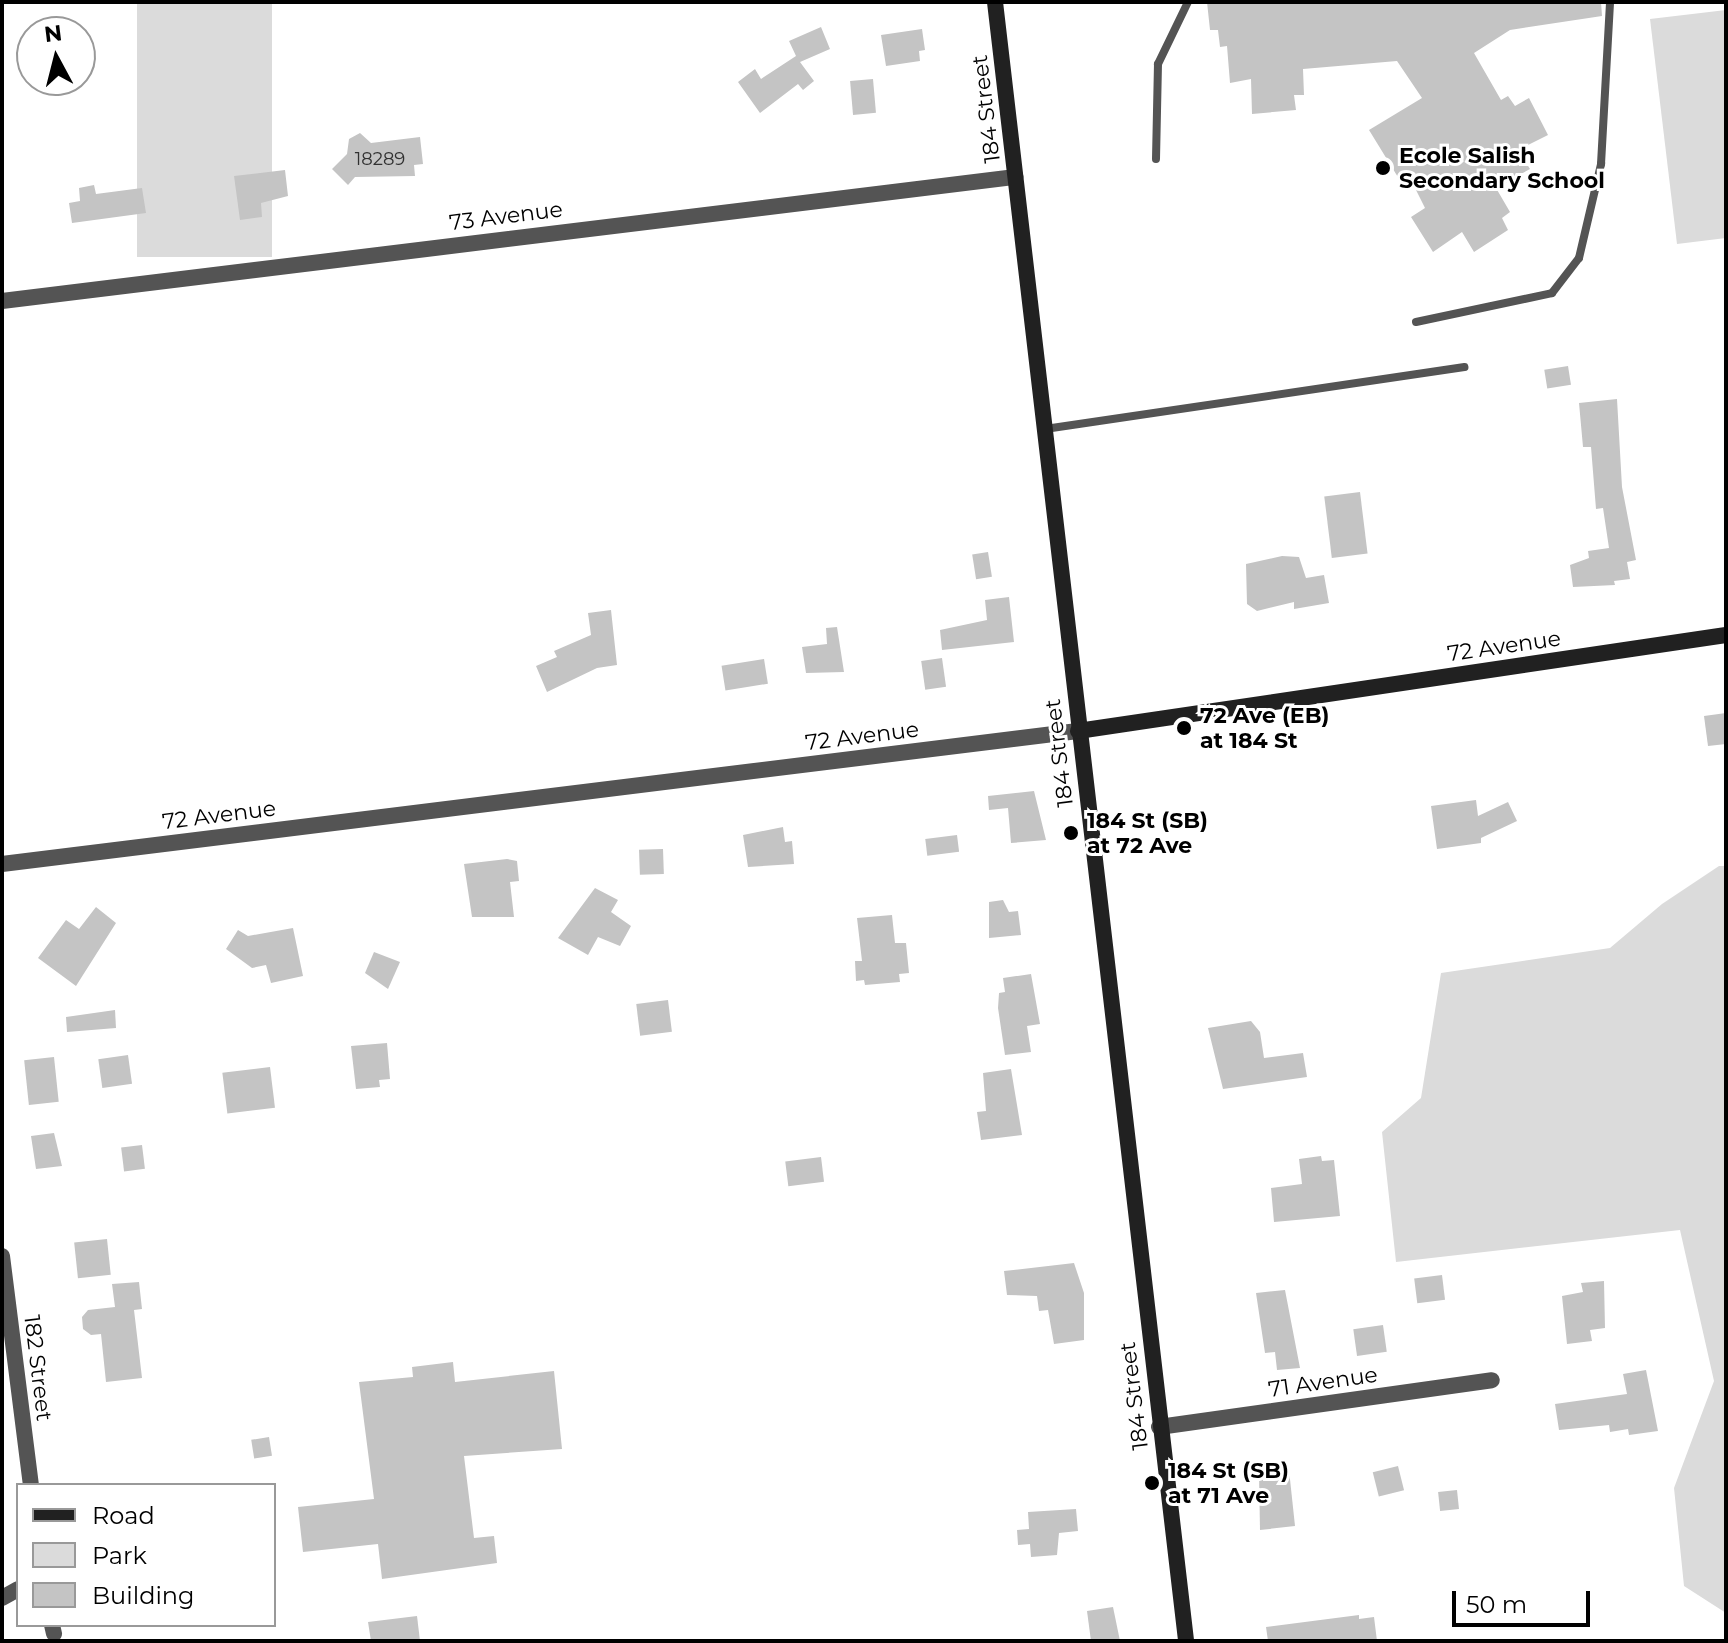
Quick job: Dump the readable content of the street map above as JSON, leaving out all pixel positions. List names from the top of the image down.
{
  "streets": {
    "main road": ["184 Street", "72 Avenue"],
    "street": ["73 Avenue", "182 Street", "71 Avenue"]
  },
  "crossings": [
    ["184 Street", "73 Avenue"],
    ["184 Street", "72 Avenue"],
    ["184 Street", "71 Avenue"]
  ],
  "places": [
    "Ecole Salish Secondary School",
    "72 Ave (EB) at 184 St",
    "184 St (SB) at 72 Ave",
    "184 St (SB) at 71 Ave"
  ],
  "house_numbers": ["18289"],
  "legend": ["Road", "Park", "Building"],
  "scale_bar": "50 m",
  "north": "top"
}
